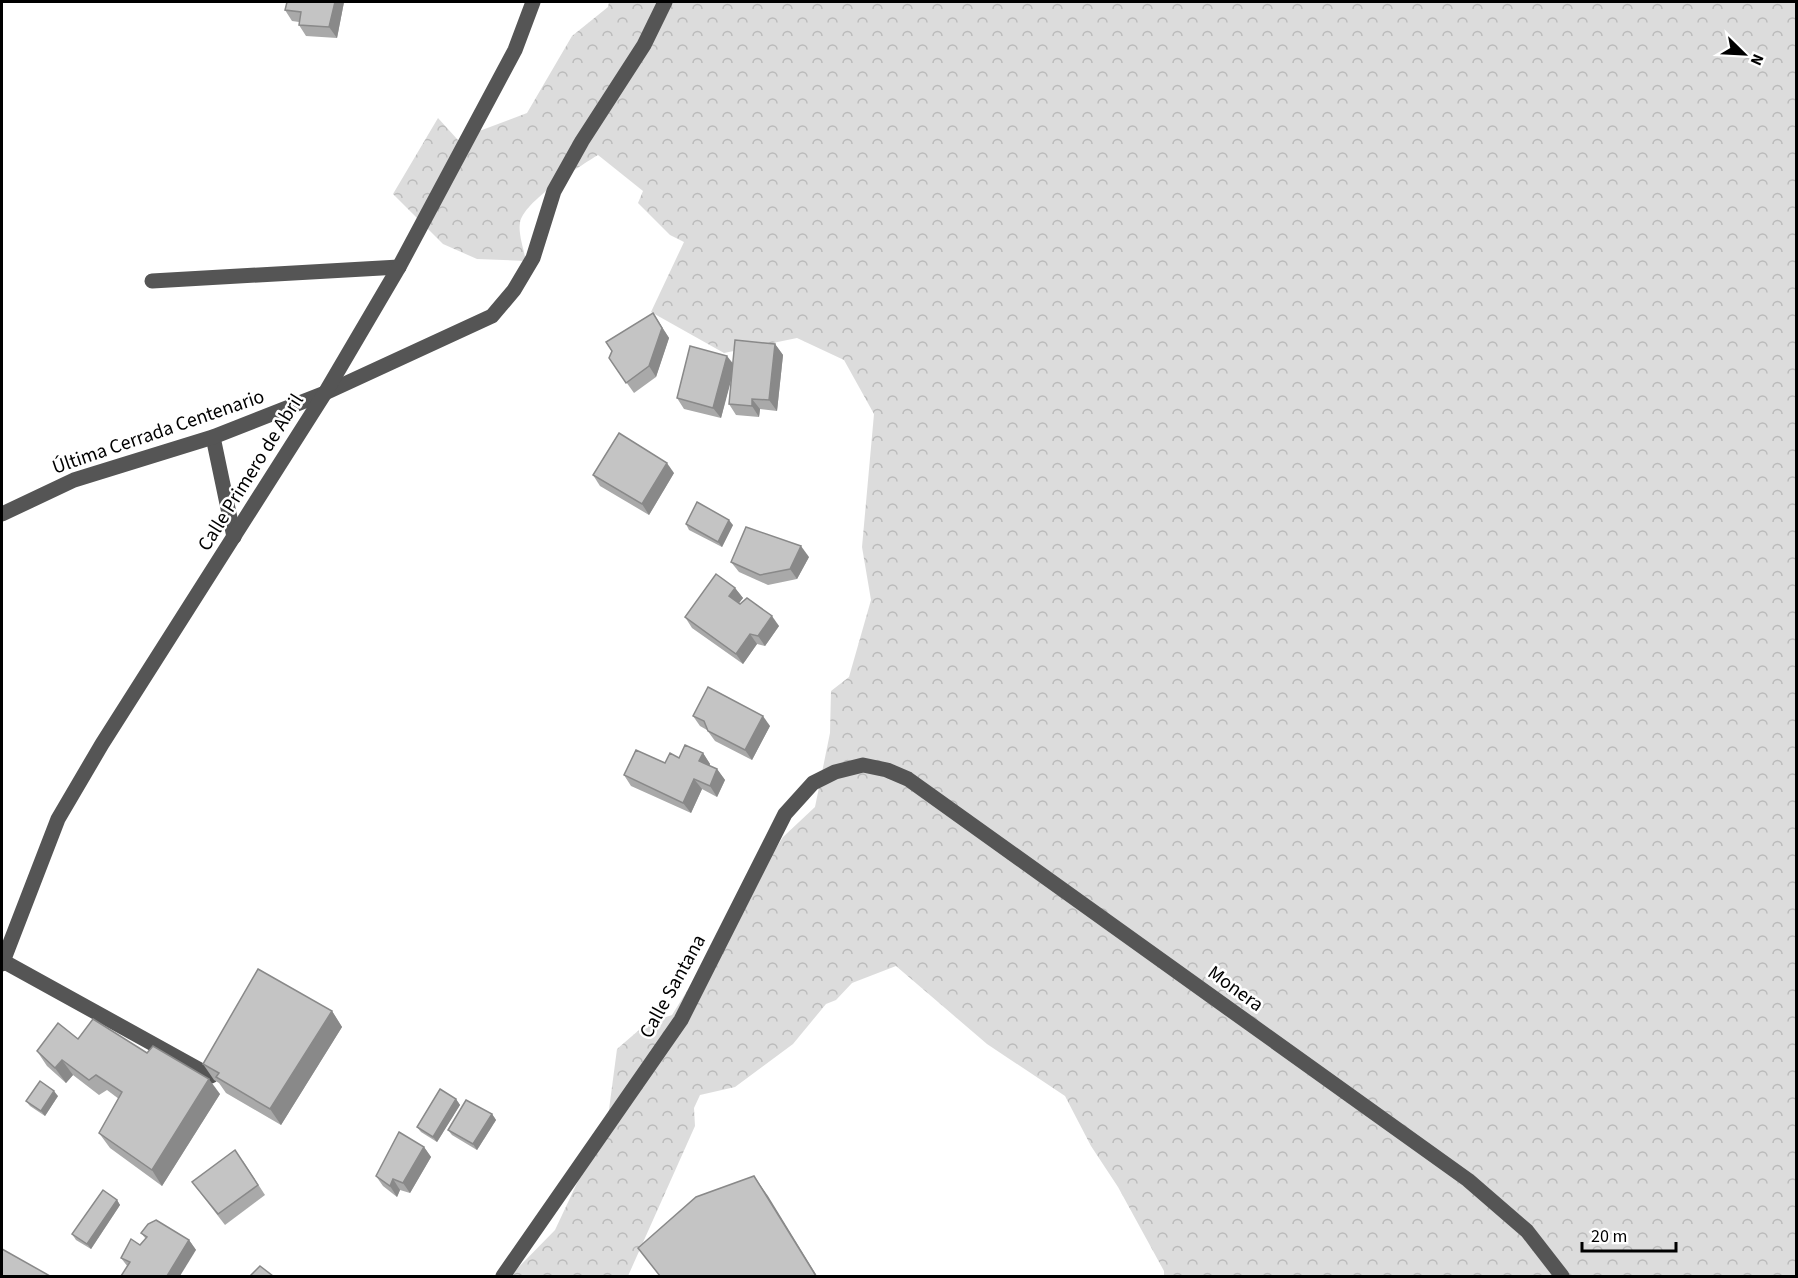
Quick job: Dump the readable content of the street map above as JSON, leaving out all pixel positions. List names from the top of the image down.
{
  "streets": {
    "street": [
      "Última Cerrada Centenario",
      "Calle Primero de Abril",
      "Calle Santana",
      "Monera"
    ]
  },
  "crossings": [
    ["Última Cerrada Centenario", "Calle Primero de Abril"],
    ["Calle Santana", "Monera"]
  ],
  "scale_bar": "20 m",
  "north": "bottom right"
}
